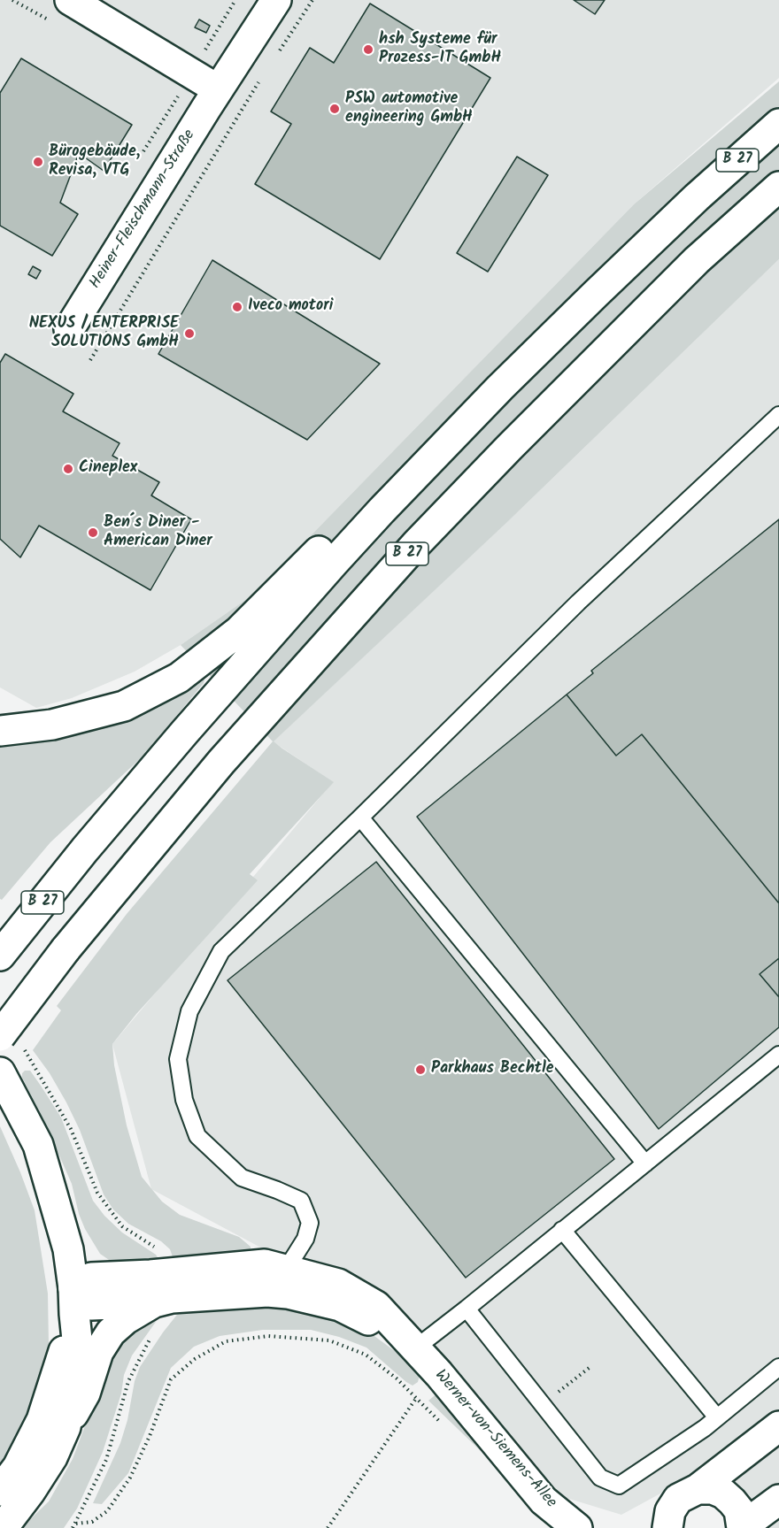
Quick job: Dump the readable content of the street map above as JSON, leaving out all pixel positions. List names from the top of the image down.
{
  "streets": {
    "main road": ["B 27", "Heiner-Fleischmann-Straße", "Werner-von-Siemens-Allee"]
  },
  "places": [
    "hsh Systeme für Prozess-IT GmbH",
    "PSW automotive engineering GmbH",
    "Bürogebäude, Revisa, VTG",
    "Iveco motori",
    "NEXUS / ENTERPRISE SOLUTIONS GmbH",
    "Cineplex",
    "Ben´s Diner - American Diner",
    "Parkhaus Bechtle"
  ]
}
